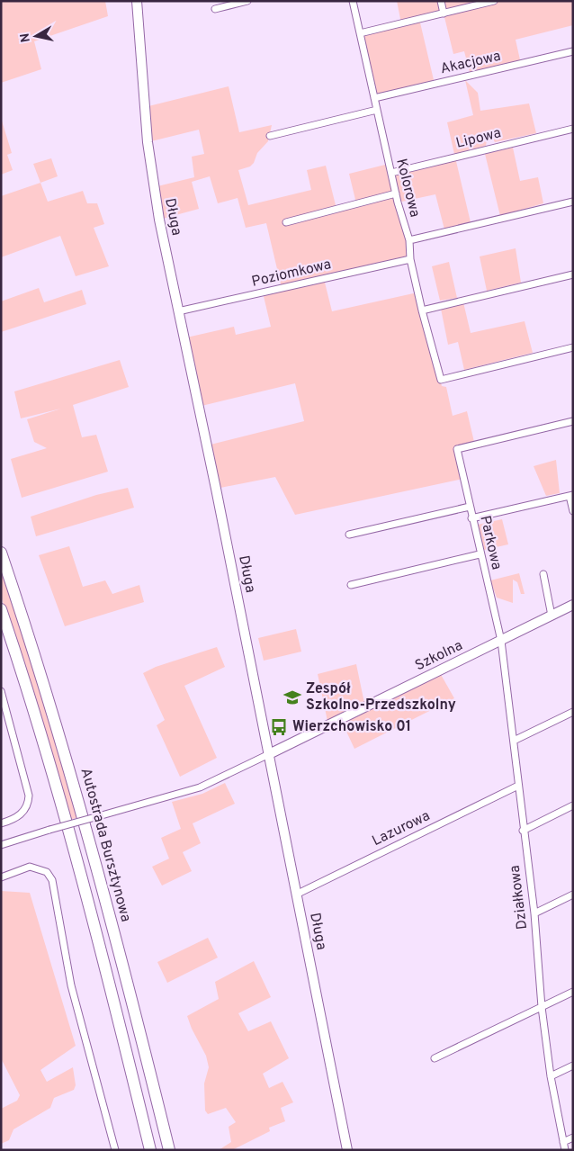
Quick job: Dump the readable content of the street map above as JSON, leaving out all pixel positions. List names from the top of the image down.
{
  "streets": {
    "highway": ["Autostrada Bursztynowa"],
    "street": [
      "Akacjowa",
      "Lipowa",
      "Kolorowa",
      "Długa",
      "Poziomkowa",
      "Parkowa",
      "Szkolna",
      "Lazurowa",
      "Działkowa"
    ]
  },
  "crossings": [
    ["Akacjowa", "Kolorowa"],
    ["Lipowa", "Kolorowa"],
    ["Kolorowa", "Poziomkowa"],
    ["Długa", "Poziomkowa"],
    ["Długa", "Szkolna"],
    ["Długa", "Lazurowa"],
    ["Parkowa", "Szkolna"],
    ["Parkowa", "Działkowa"],
    ["Szkolna", "Działkowa"],
    ["Lazurowa", "Działkowa"]
  ],
  "places": {
    "school or university": ["Zespół Szkolno-Przedszkolny"],
    "bus stop": ["Wierzchowisko 01"]
  },
  "north": "left"
}
